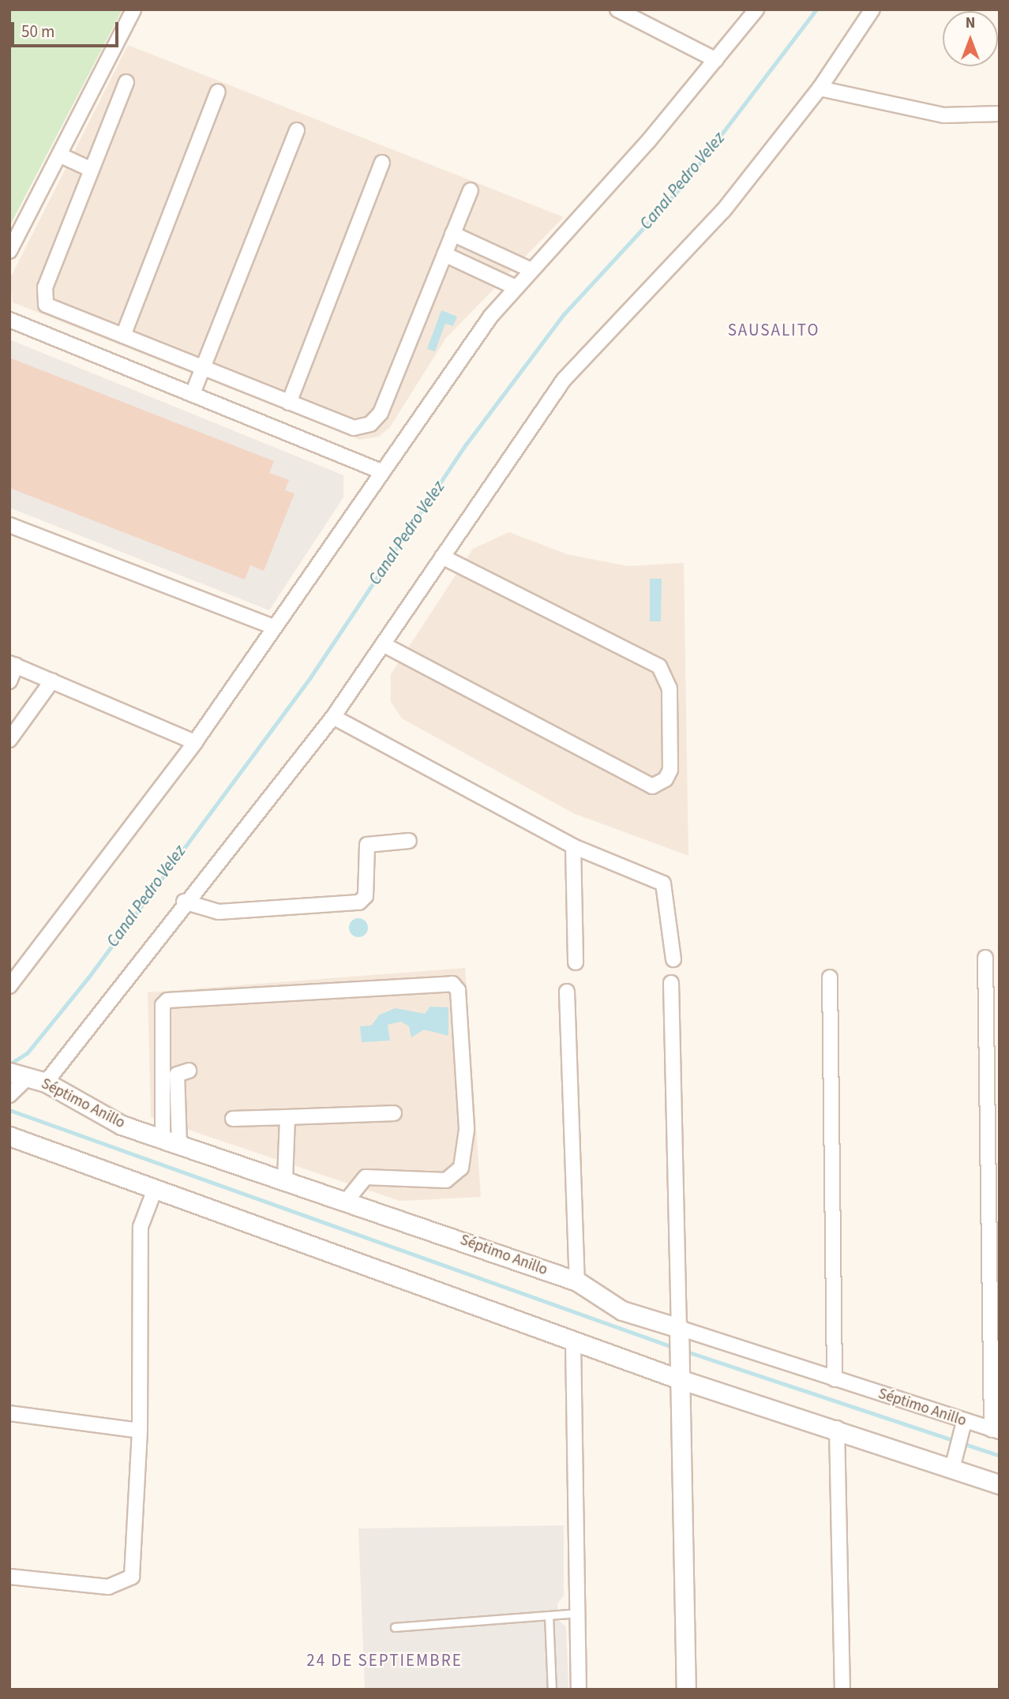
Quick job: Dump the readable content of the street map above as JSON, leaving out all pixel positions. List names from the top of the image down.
{
  "streets": {
    "street": ["Séptimo Anillo"]
  },
  "districts": ["SAUSALITO", "24 DE SEPTIEMBRE"],
  "water": ["Canal Pedro Velez"],
  "scale_bar": "50 m",
  "north": "top"
}
